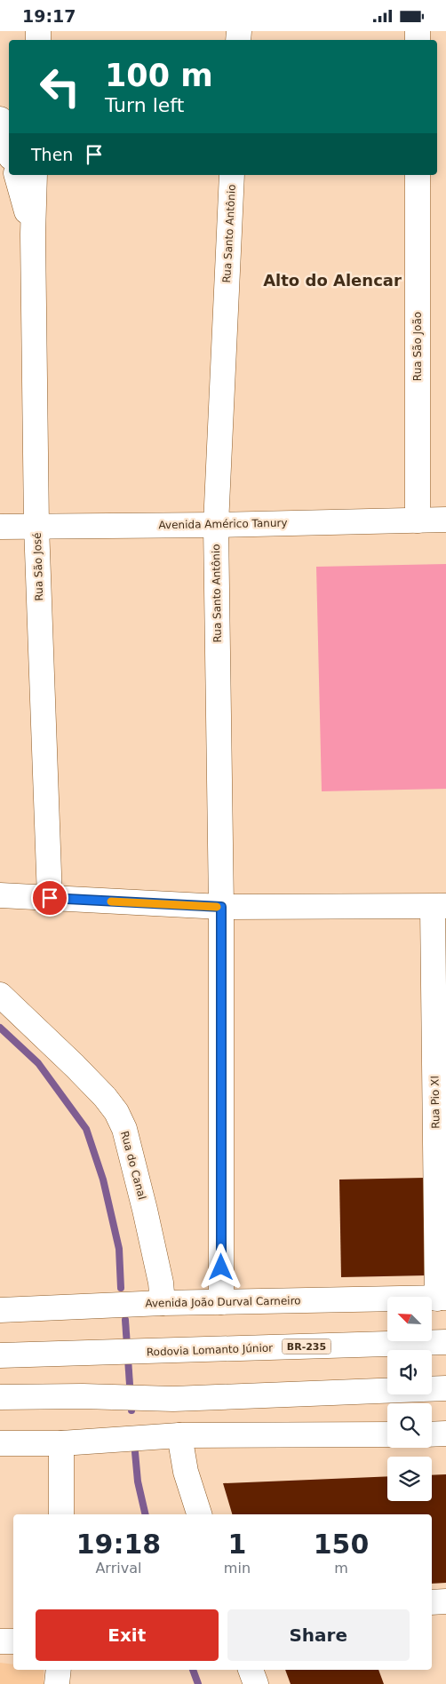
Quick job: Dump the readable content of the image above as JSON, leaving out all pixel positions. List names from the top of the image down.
{
  "streets": {
    "main road": [
      "Rua Santo Antônio",
      "Rua São João",
      "Avenida Américo Tanury",
      "Rua São José",
      "Rua Pio XI",
      "Rua do Canal",
      "Avenida João Durval Carneiro",
      "BR-235",
      "Rodovia Lomanto Júnior"
    ]
  },
  "crossings": [
    ["Rua Santo Antônio", "Avenida Américo Tanury"],
    ["Rua Santo Antônio", "Avenida João Durval Carneiro"],
    ["Rua São João", "Avenida Américo Tanury"],
    ["Avenida Américo Tanury", "Rua São José"],
    ["Rua Pio XI", "Avenida João Durval Carneiro"],
    ["Rua do Canal", "Avenida João Durval Carneiro"]
  ],
  "districts": ["Alto do Alencar"],
  "north": "top left",
  "page": {
    "status": "19:17",
    "turn": ["100 m", "Turn left"],
    "then": "Then",
    "eta": [
      "19:18",
      "Arrival",
      "1",
      "min",
      "150",
      "m"
    ],
    "buttons": ["Exit", "Share"]
  }
}
